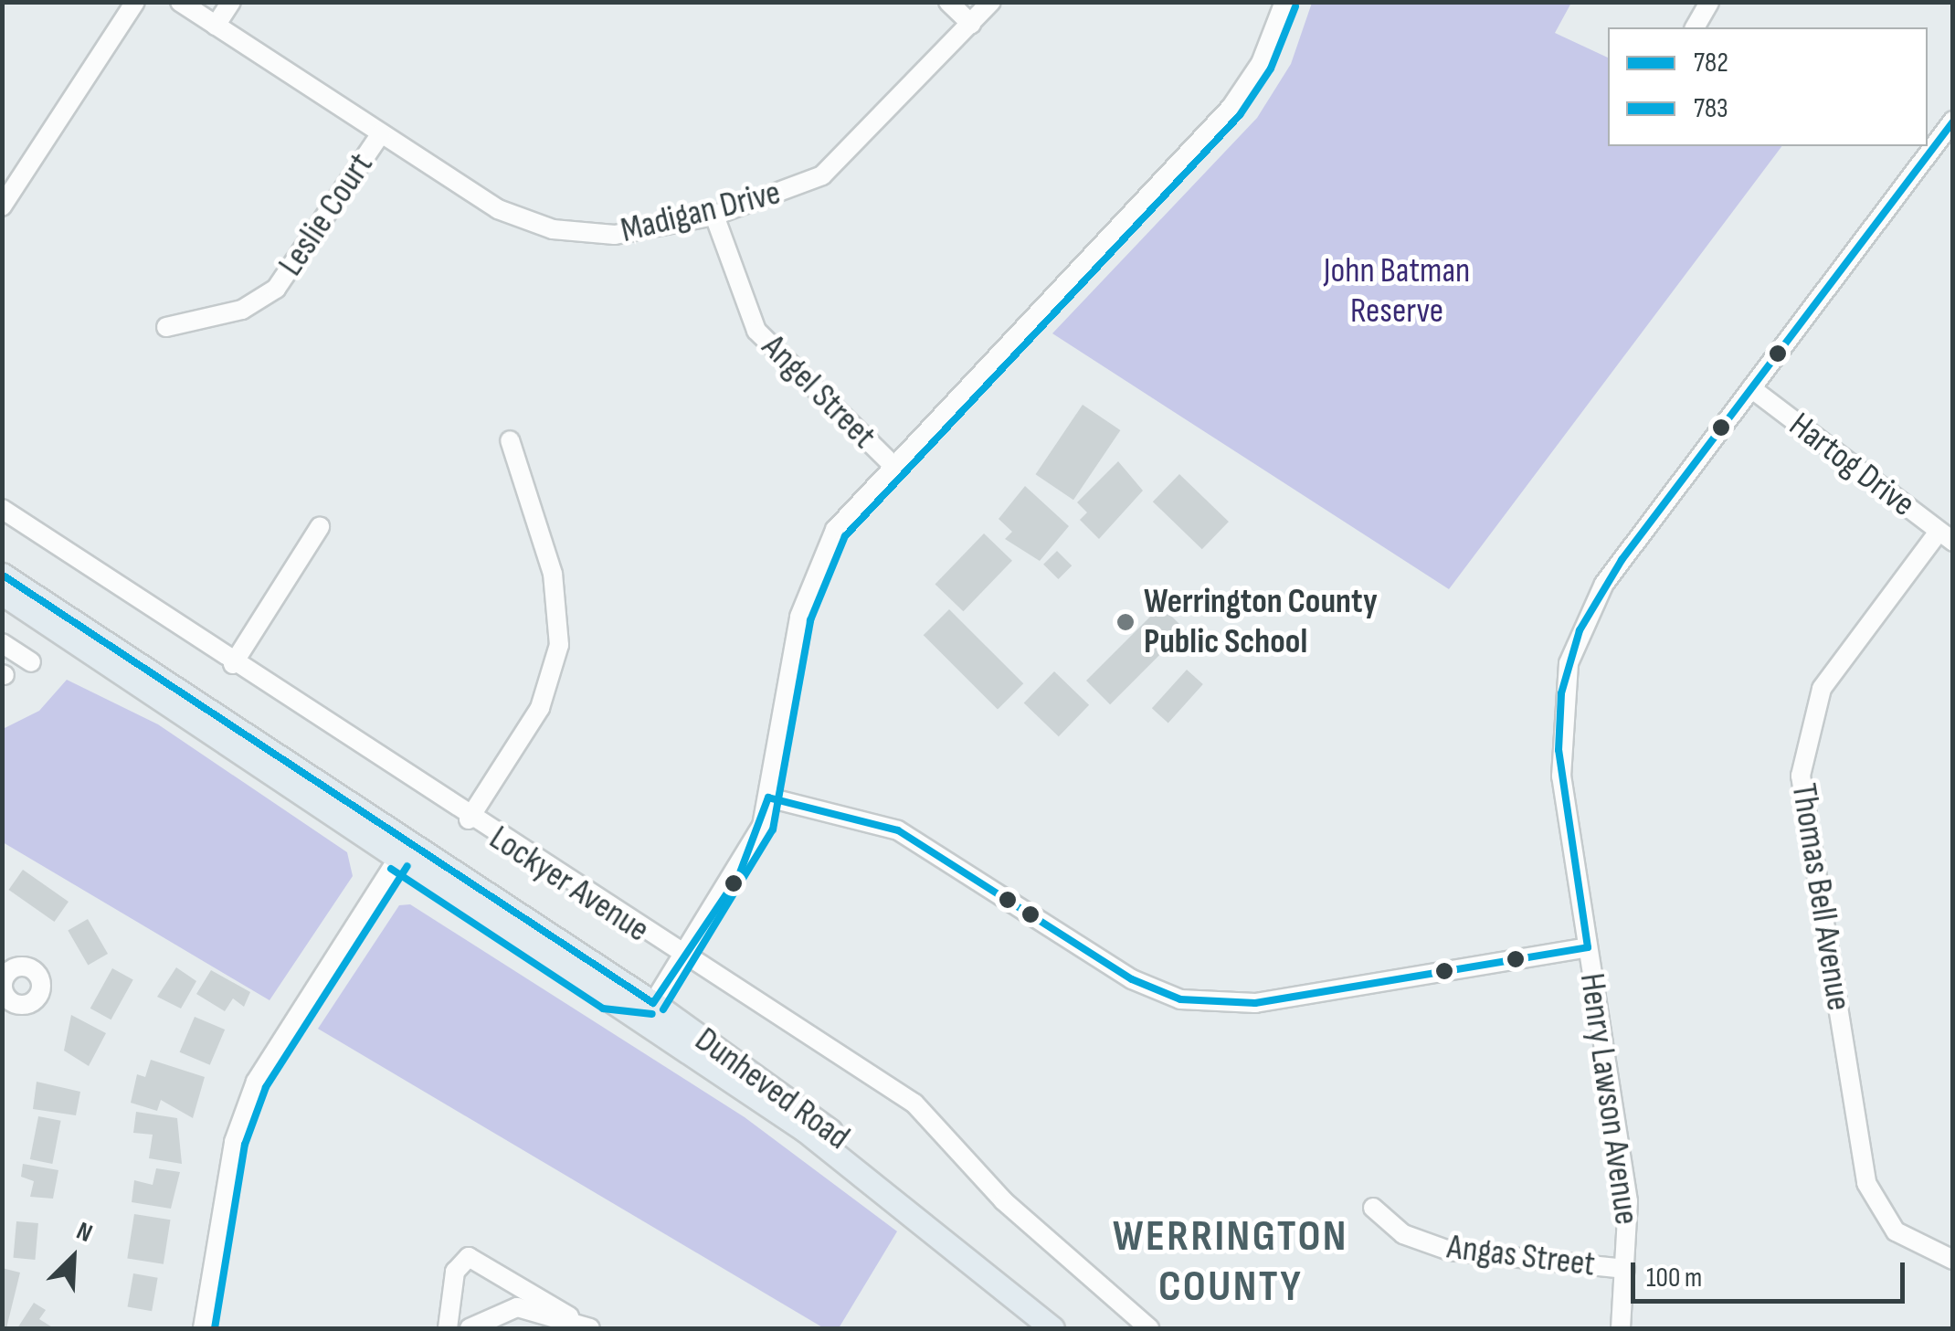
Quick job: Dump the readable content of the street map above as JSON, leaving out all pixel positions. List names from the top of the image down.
{
  "streets": {
    "main road": ["Dunheved Road"],
    "street": [
      "Madigan Drive",
      "Leslie Court",
      "Angel Street",
      "Hartog Drive",
      "Lockyer Avenue",
      "Thomas Bell Avenue",
      "Henry Lawson Avenue",
      "Angas Street"
    ]
  },
  "crossings": [
    ["Madigan Drive", "Leslie Court"],
    ["Madigan Drive", "Angel Street"],
    ["Hartog Drive", "Thomas Bell Avenue"],
    ["Hartog Drive", "Henry Lawson Avenue"],
    ["Henry Lawson Avenue", "Angas Street"]
  ],
  "districts": ["WERRINGTON COUNTY"],
  "parks": ["John Batman Reserve"],
  "places": ["Werrington County Public School"],
  "lines": ["transit line 783", "transit line 782"],
  "legend": ["782", "783"],
  "scale_bar": "100 m",
  "north": "top right"
}
